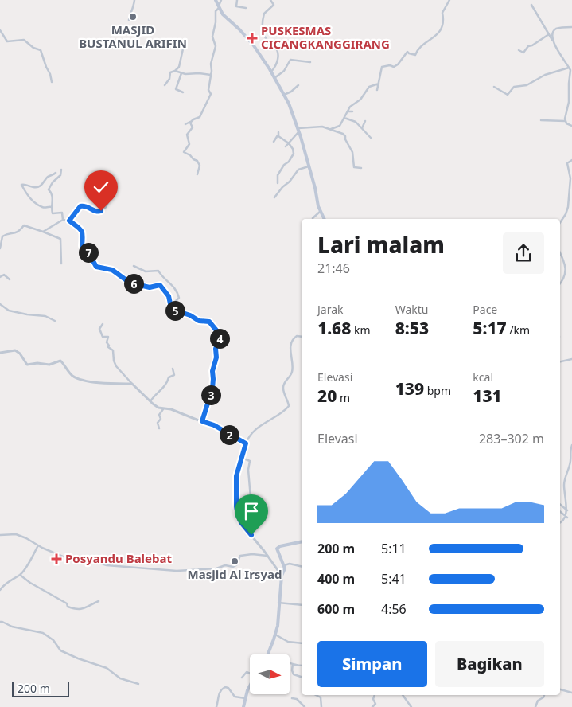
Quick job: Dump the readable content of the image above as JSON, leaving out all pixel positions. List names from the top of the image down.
{
  "places": {
    "other": ["MASJID BUSTANUL ARIFIN", "Masjid Al Irsyad"],
    "health": ["PUSKESMAS CICANGKANGGIRANG", "Posyandu Balebat"]
  },
  "scale_bar": "200 m",
  "north": "right",
  "page": {
    "heading": ["Lari malam", "21:46"],
    "pins": [
      "7",
      "6",
      "5",
      "4",
      "3",
      "2"
    ],
    "stats": [
      ["Jarak", "1.68 km"],
      ["Waktu", "8:53"],
      ["Pace", "5:17 /km"],
      ["Elevasi", "20 m"],
      ["139 bpm"],
      ["kcal", "131"]
    ],
    "chart": ["Elevasi", "283–302 m"],
    "list": [
      {
        "name": "200 m",
        "note": "5:11"
      },
      {
        "name": "400 m",
        "note": "5:41"
      },
      {
        "name": "600 m",
        "note": "4:56"
      }
    ],
    "buttons": ["Simpan", "Bagikan"],
    "scale": "200 m"
  }
}
